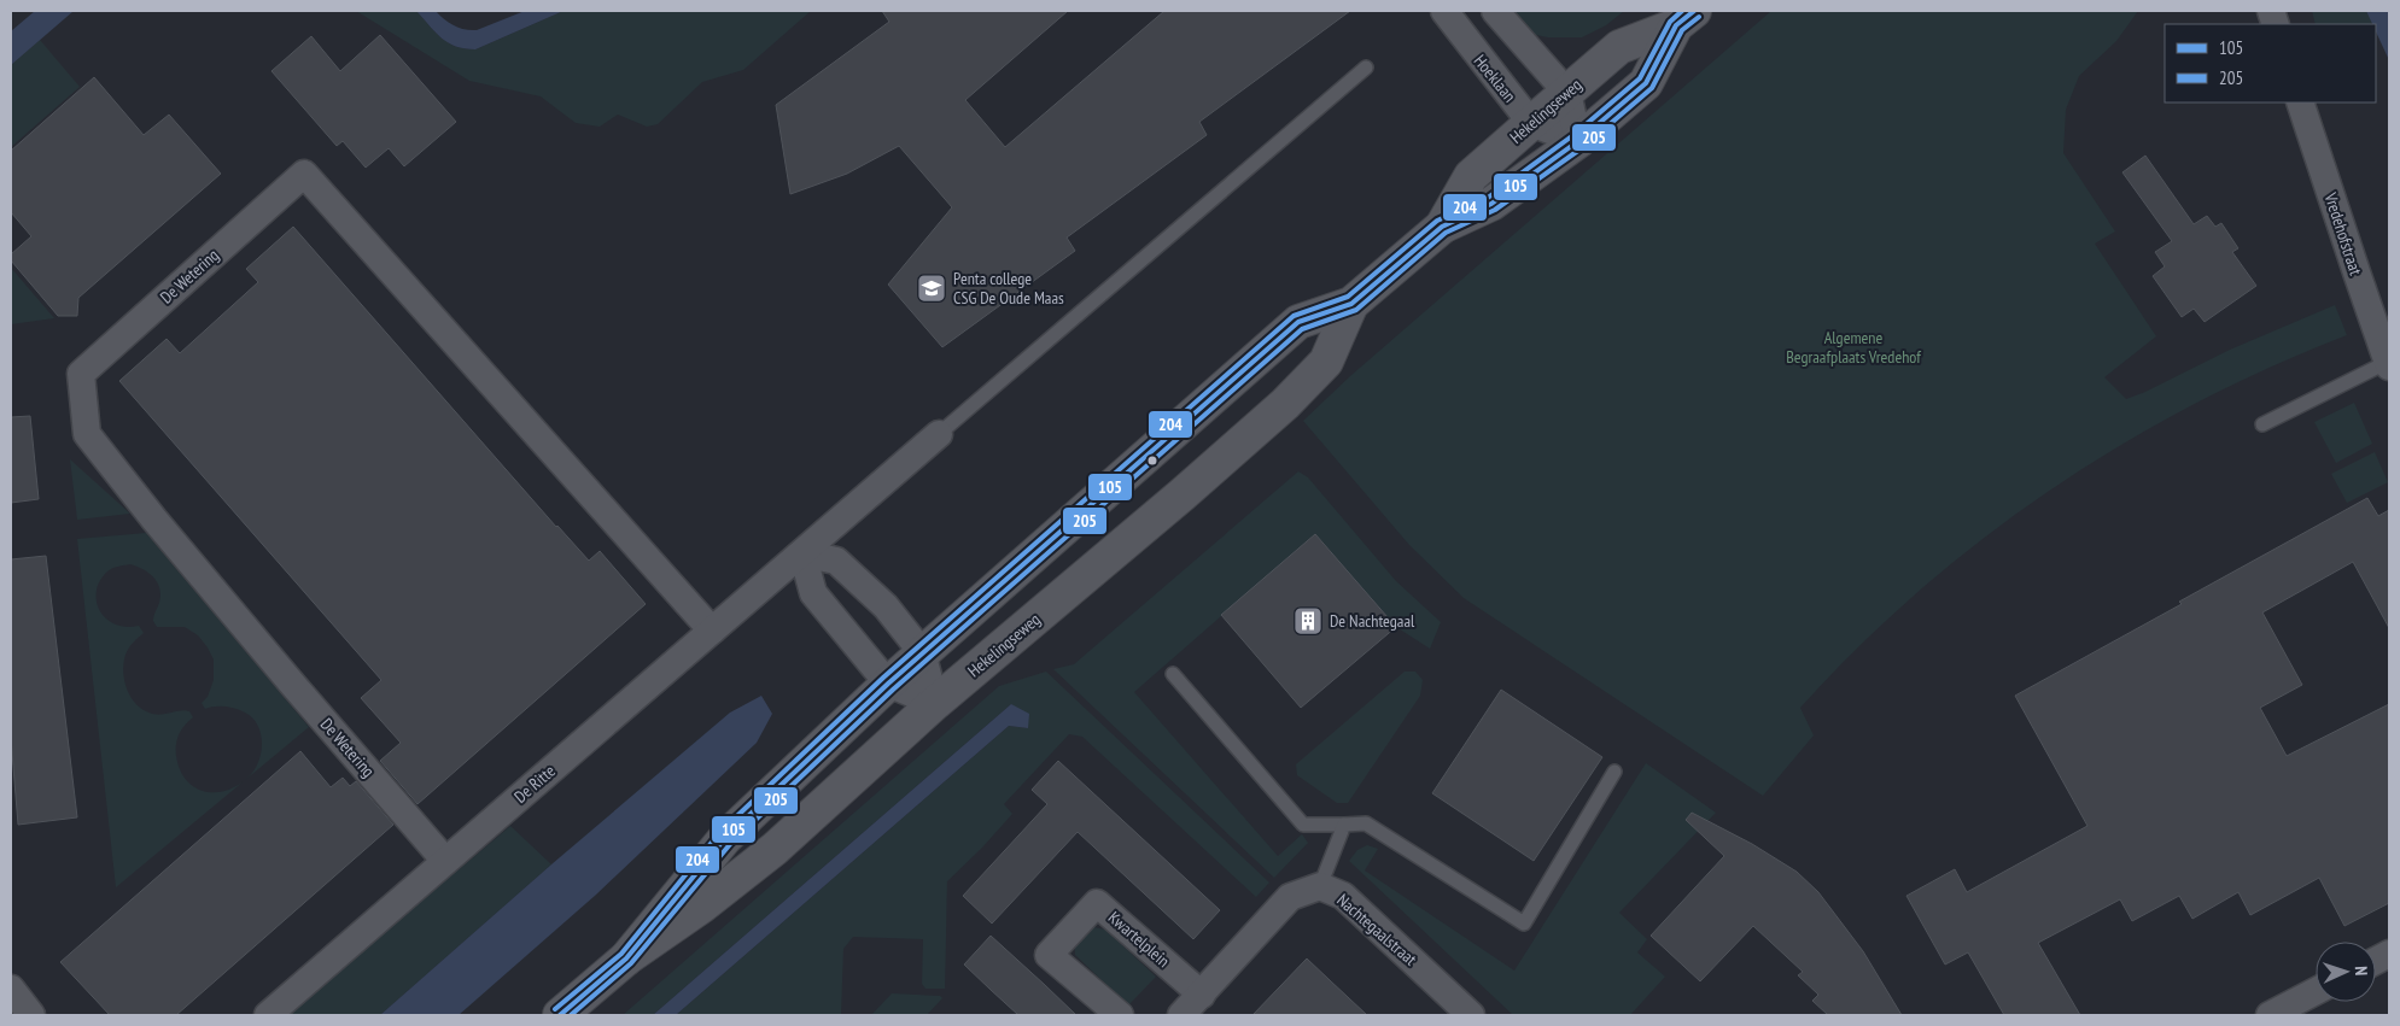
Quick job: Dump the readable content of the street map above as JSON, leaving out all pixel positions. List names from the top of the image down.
{
  "streets": {
    "street": [
      "Hoeklaan",
      "Hekelingseweg",
      "Vredehofstraat",
      "De Wetering",
      "De Ritte",
      "Nachtegaalstraat",
      "Kwartelplein"
    ]
  },
  "crossings": [
    ["Hoeklaan", "Hekelingseweg"],
    ["De Wetering", "De Ritte"],
    ["Nachtegaalstraat", "Kwartelplein"]
  ],
  "parks": ["Algemene Begraafplaats Vredehof"],
  "places": {
    "school or university": ["Penta college CSG De Oude Maas"],
    "building": ["De Nachtegaal"]
  },
  "lines": ["transit line 105", "transit line 204", "transit line 205"],
  "legend": ["105", "205"],
  "north": "right"
}
